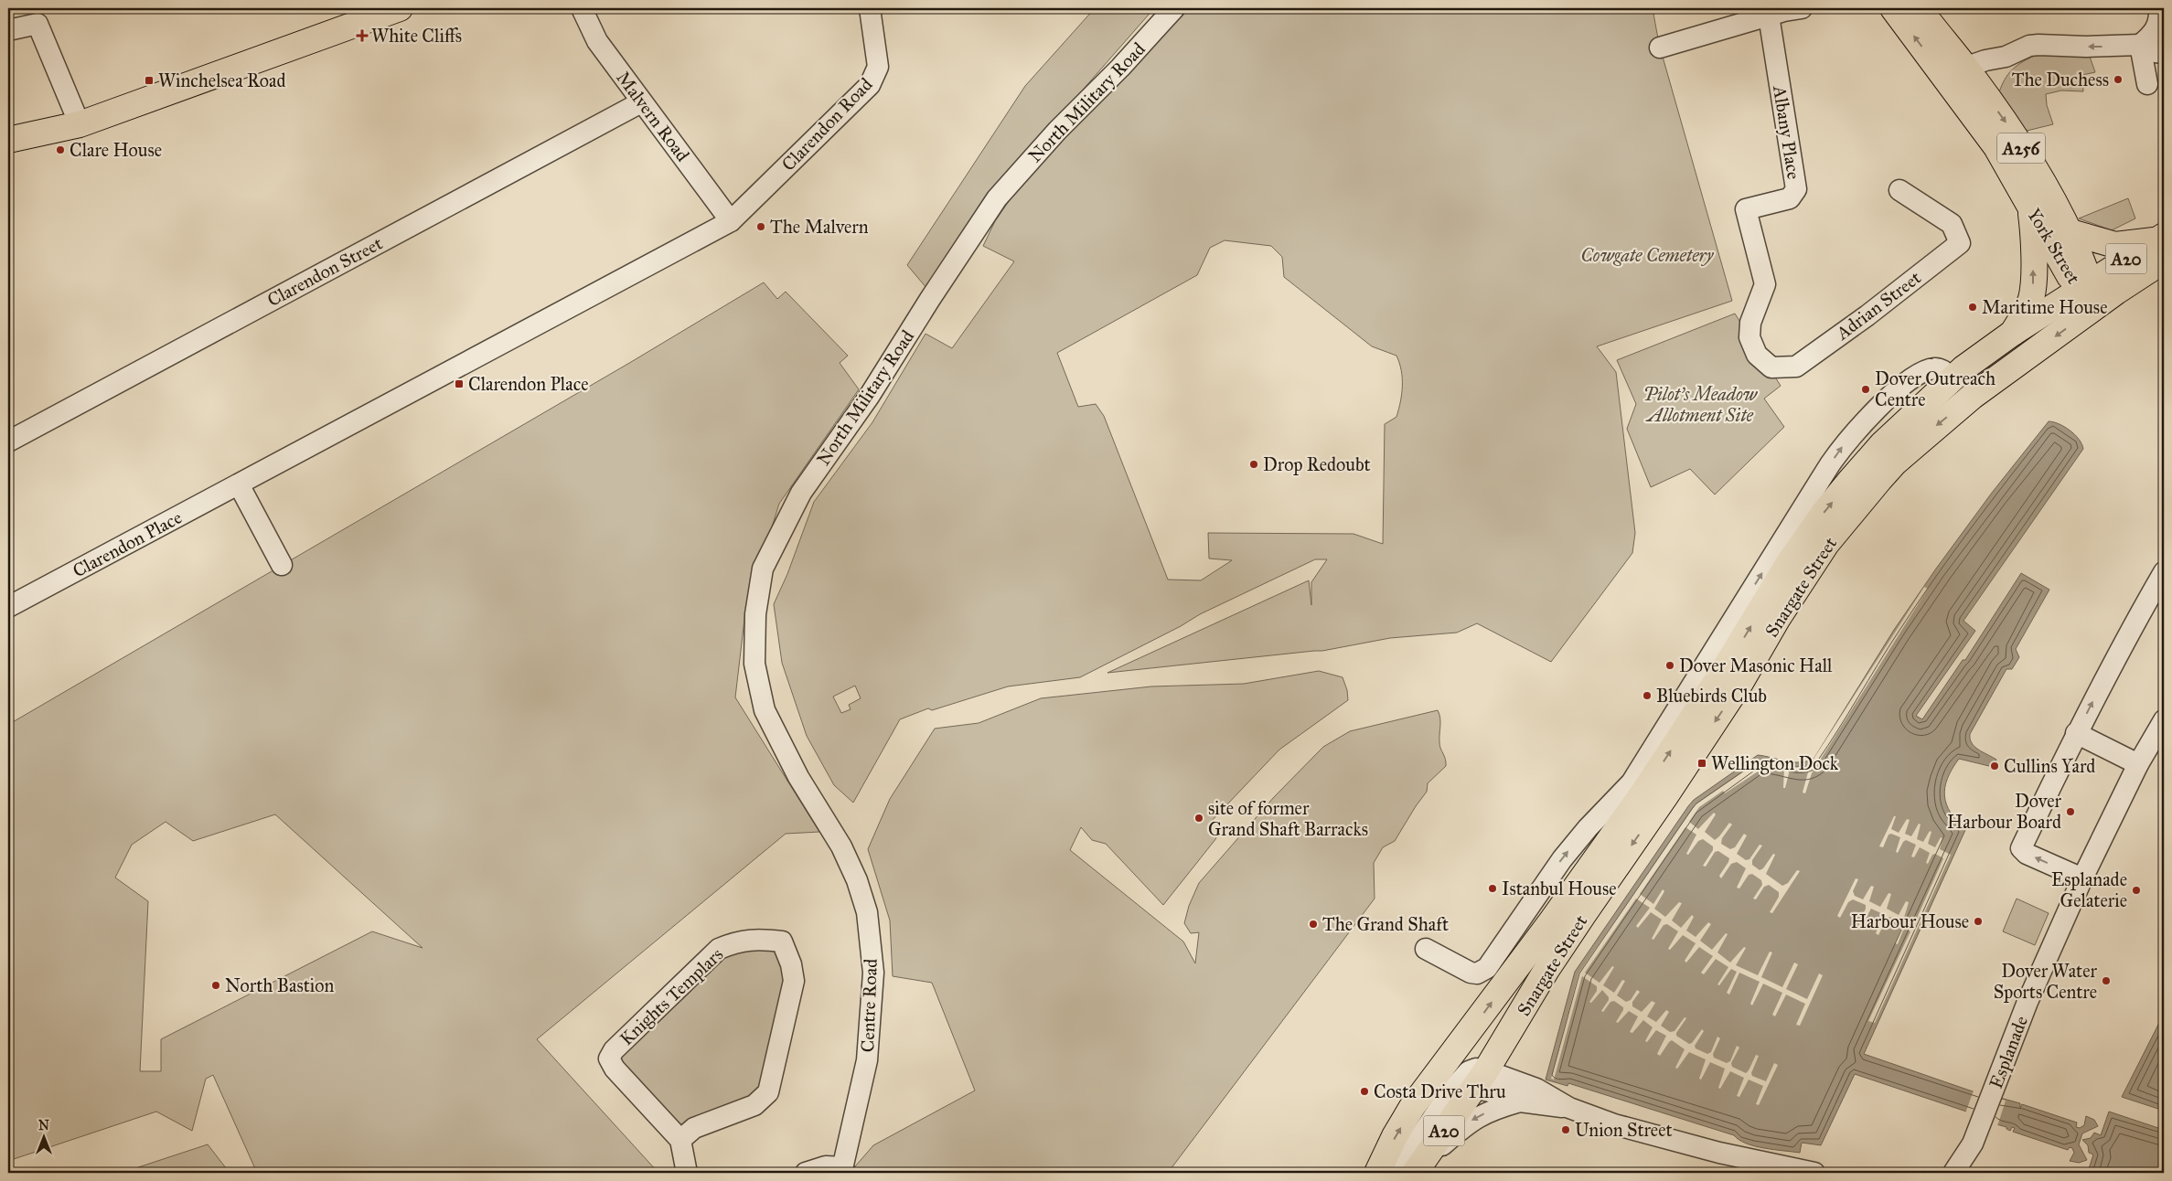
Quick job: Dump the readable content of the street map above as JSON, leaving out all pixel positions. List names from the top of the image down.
{
  "streets": {
    "main road": [
      "A256",
      "York Street",
      "A20",
      "Snargate Street"
    ],
    "street": [
      "North Military Road",
      "Malvern Road",
      "Clarendon Road",
      "Albany Place",
      "Clarendon Street",
      "Adrian Street",
      "Clarendon Place",
      "Knights Templars",
      "Centre Road",
      "Esplanade"
    ]
  },
  "crossings": [
    ["North Military Road", "Centre Road"],
    ["Malvern Road", "Clarendon Road"],
    ["Malvern Road", "Clarendon Street"],
    ["Malvern Road", "Clarendon Place"],
    ["Clarendon Road", "Clarendon Place"],
    ["Albany Place", "Adrian Street"],
    ["York Street", "A20"],
    ["York Street", "Snargate Street"],
    ["A20", "Snargate Street"]
  ],
  "parks": ["Cowgate Cemetery", "Pilot’s Meadow Allotment Site"],
  "places": {
    "health": ["White Cliffs"],
    "other": [
      "The Duchess",
      "Clare House",
      "The Malvern",
      "Maritime House",
      "Dover Outreach Centre",
      "Drop Redoubt",
      "Dover Masonic Hall",
      "Bluebirds Club",
      "Cullins Yard",
      "Dover Harbour Board",
      "site of former Grand Shaft Barracks",
      "Istanbul House",
      "Esplanade Gelaterie",
      "Harbour House",
      "The Grand Shaft",
      "Dover Water Sports Centre",
      "North Bastion",
      "Costa Drive Thru",
      "Union Street"
    ],
    "transit": ["Winchelsea Road", "Clarendon Place", "Wellington Dock"]
  },
  "north": "top"
}
